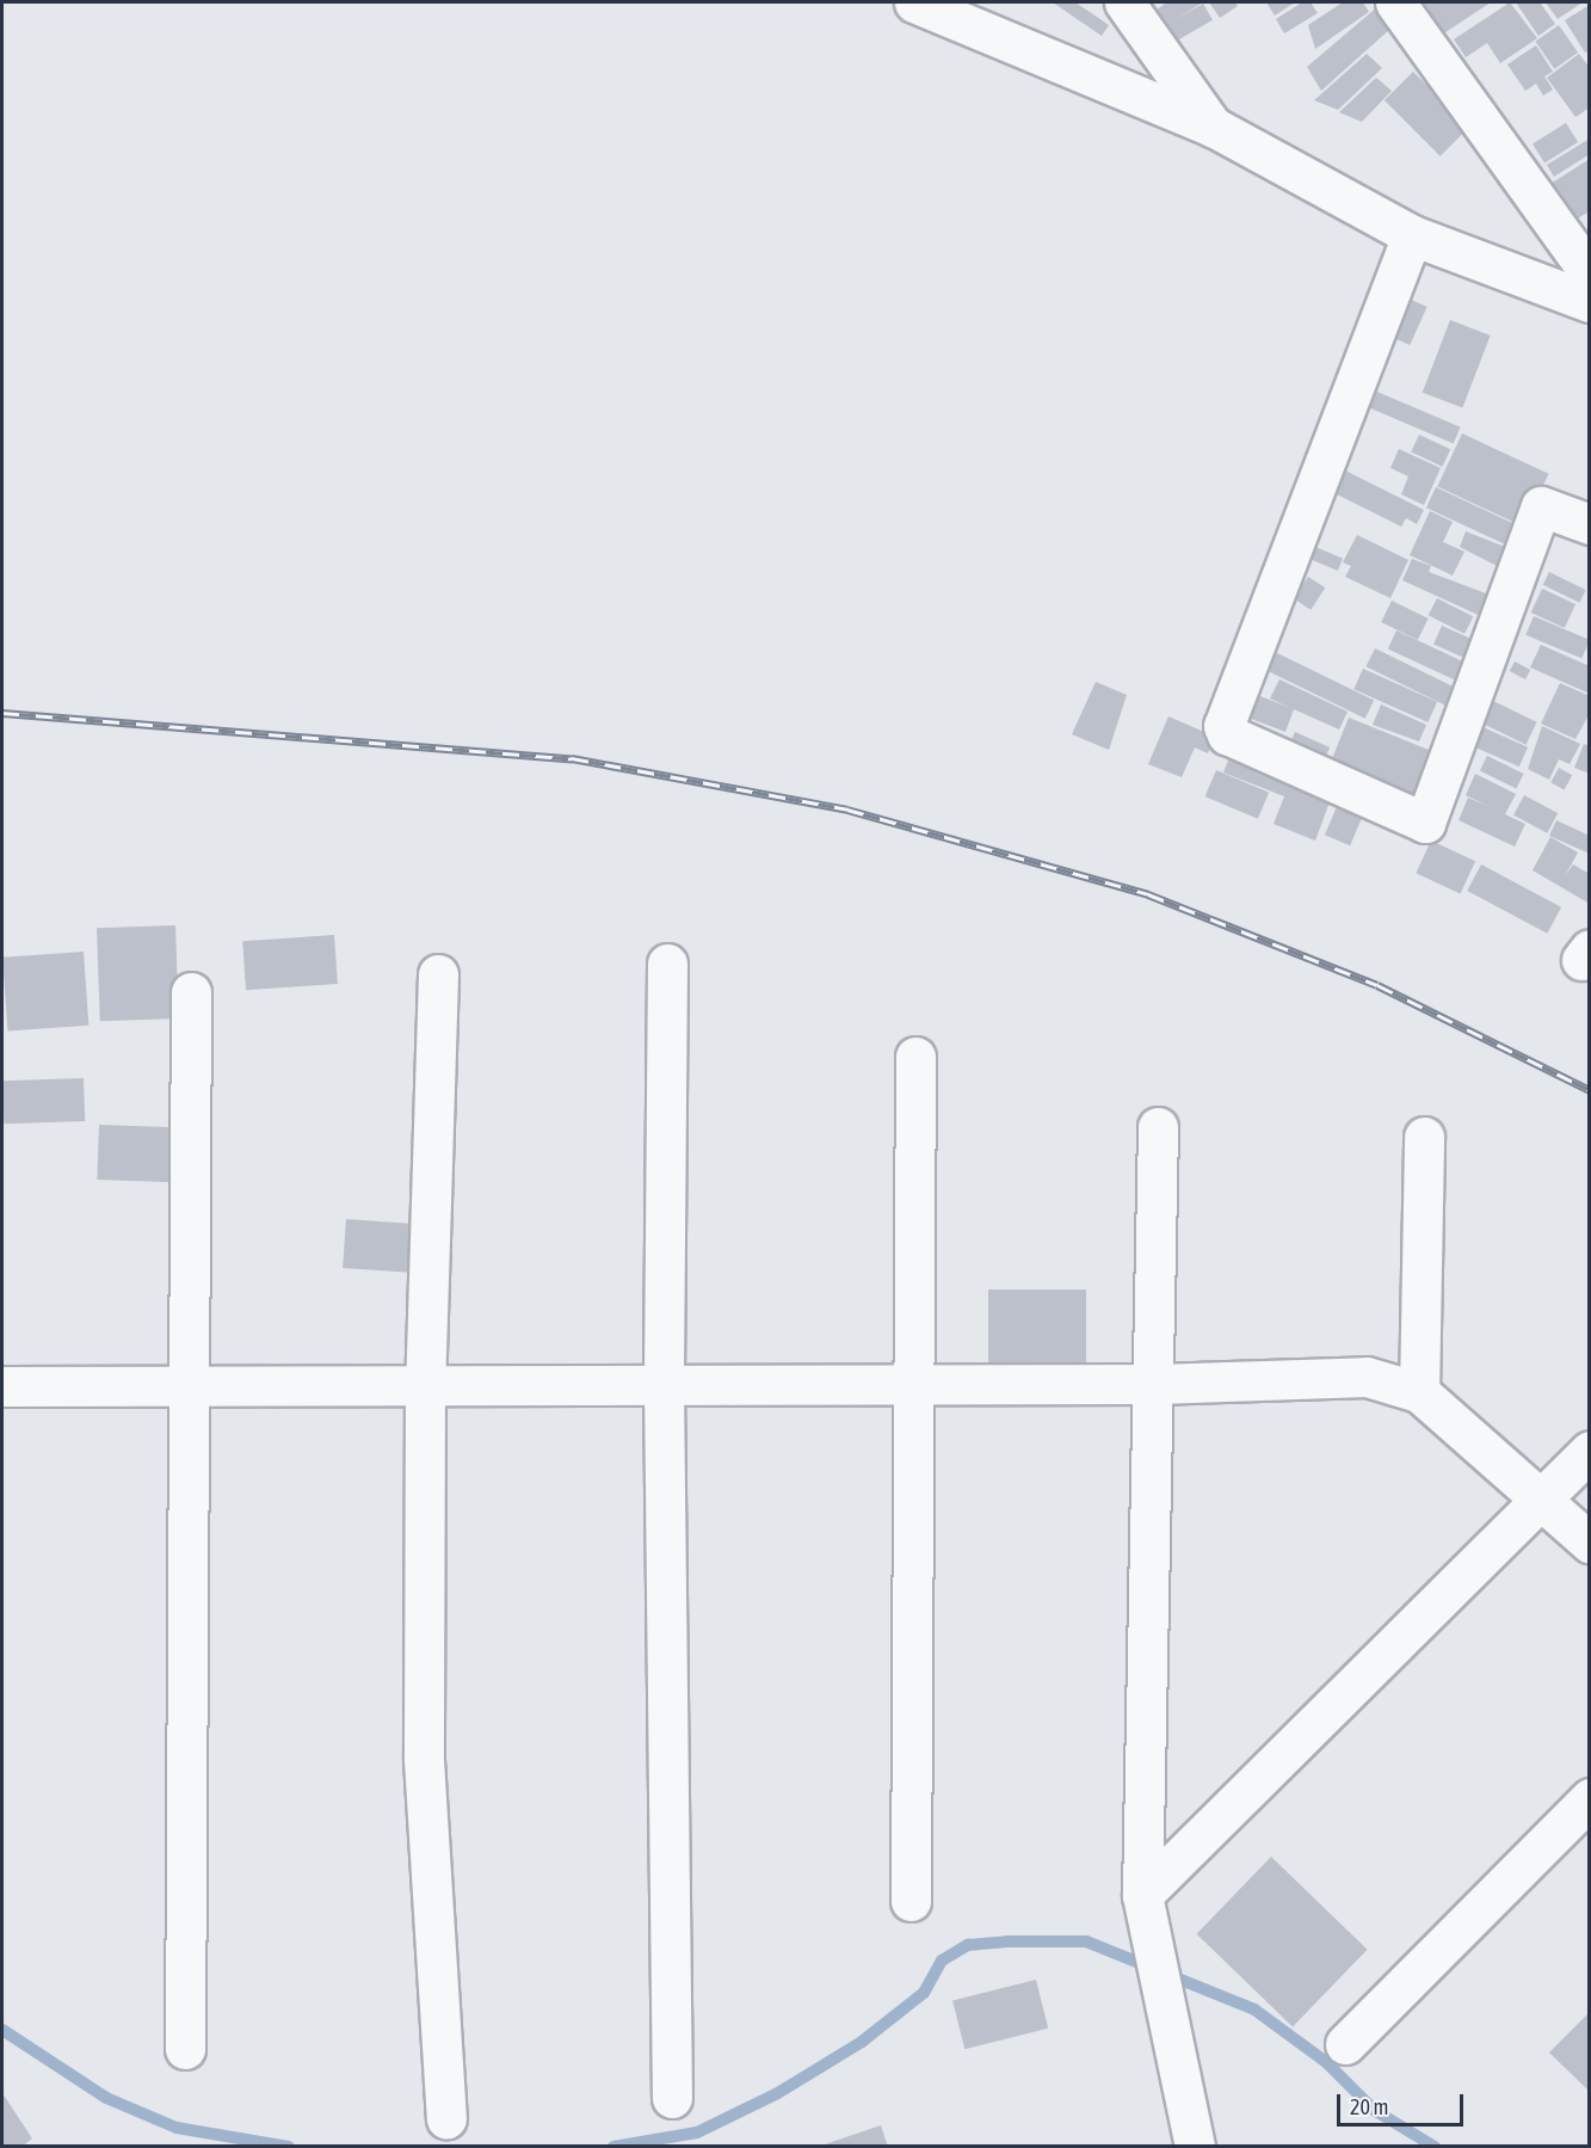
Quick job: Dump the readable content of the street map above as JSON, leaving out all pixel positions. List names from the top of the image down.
{
  "scale_bar": "20 m"
}
